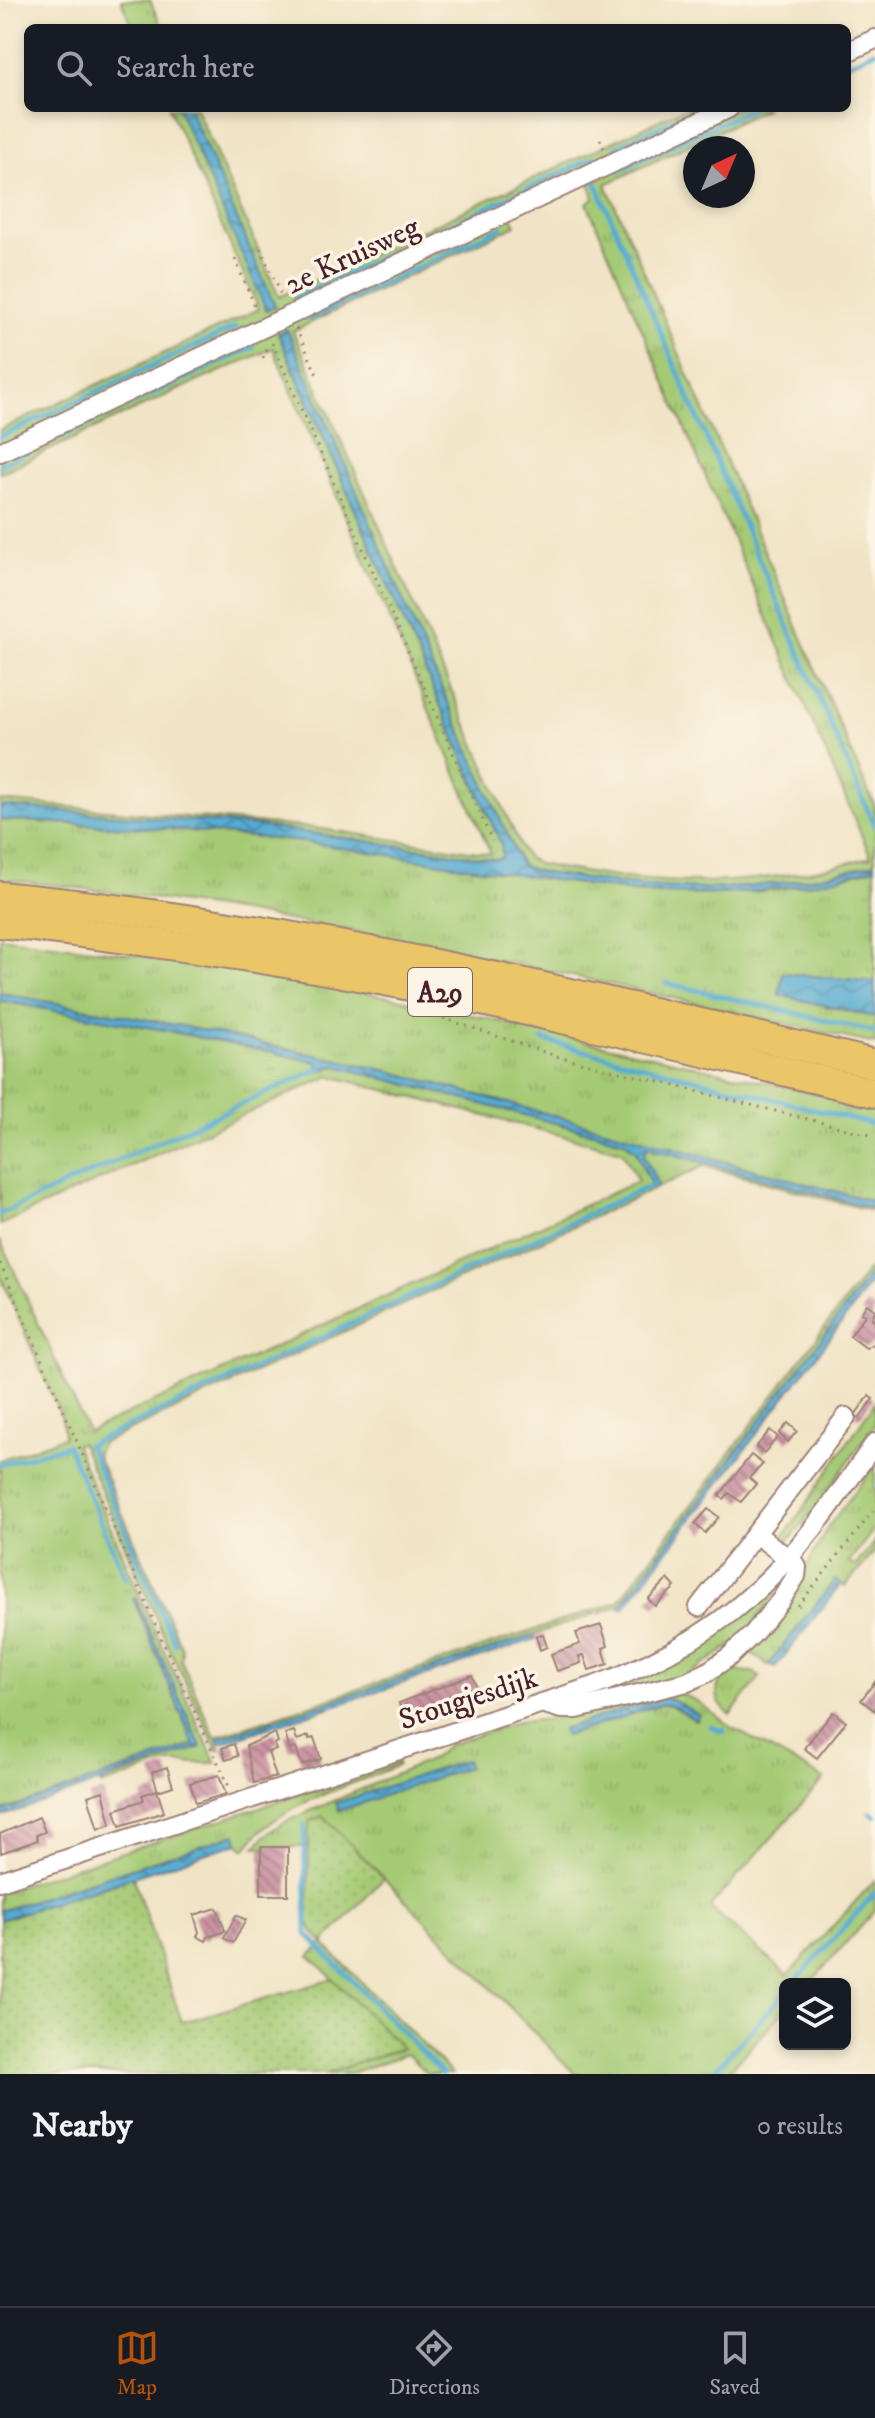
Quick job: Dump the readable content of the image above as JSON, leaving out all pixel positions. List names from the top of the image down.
{
  "streets": {
    "highway": ["A29"],
    "street": ["2e Kruisweg", "Stougjesdijk"]
  },
  "north": "top right",
  "page": {
    "search": "Search here",
    "heading": ["Nearby", "0 results"],
    "nav": ["Map", "Directions", "Saved"]
  }
}
